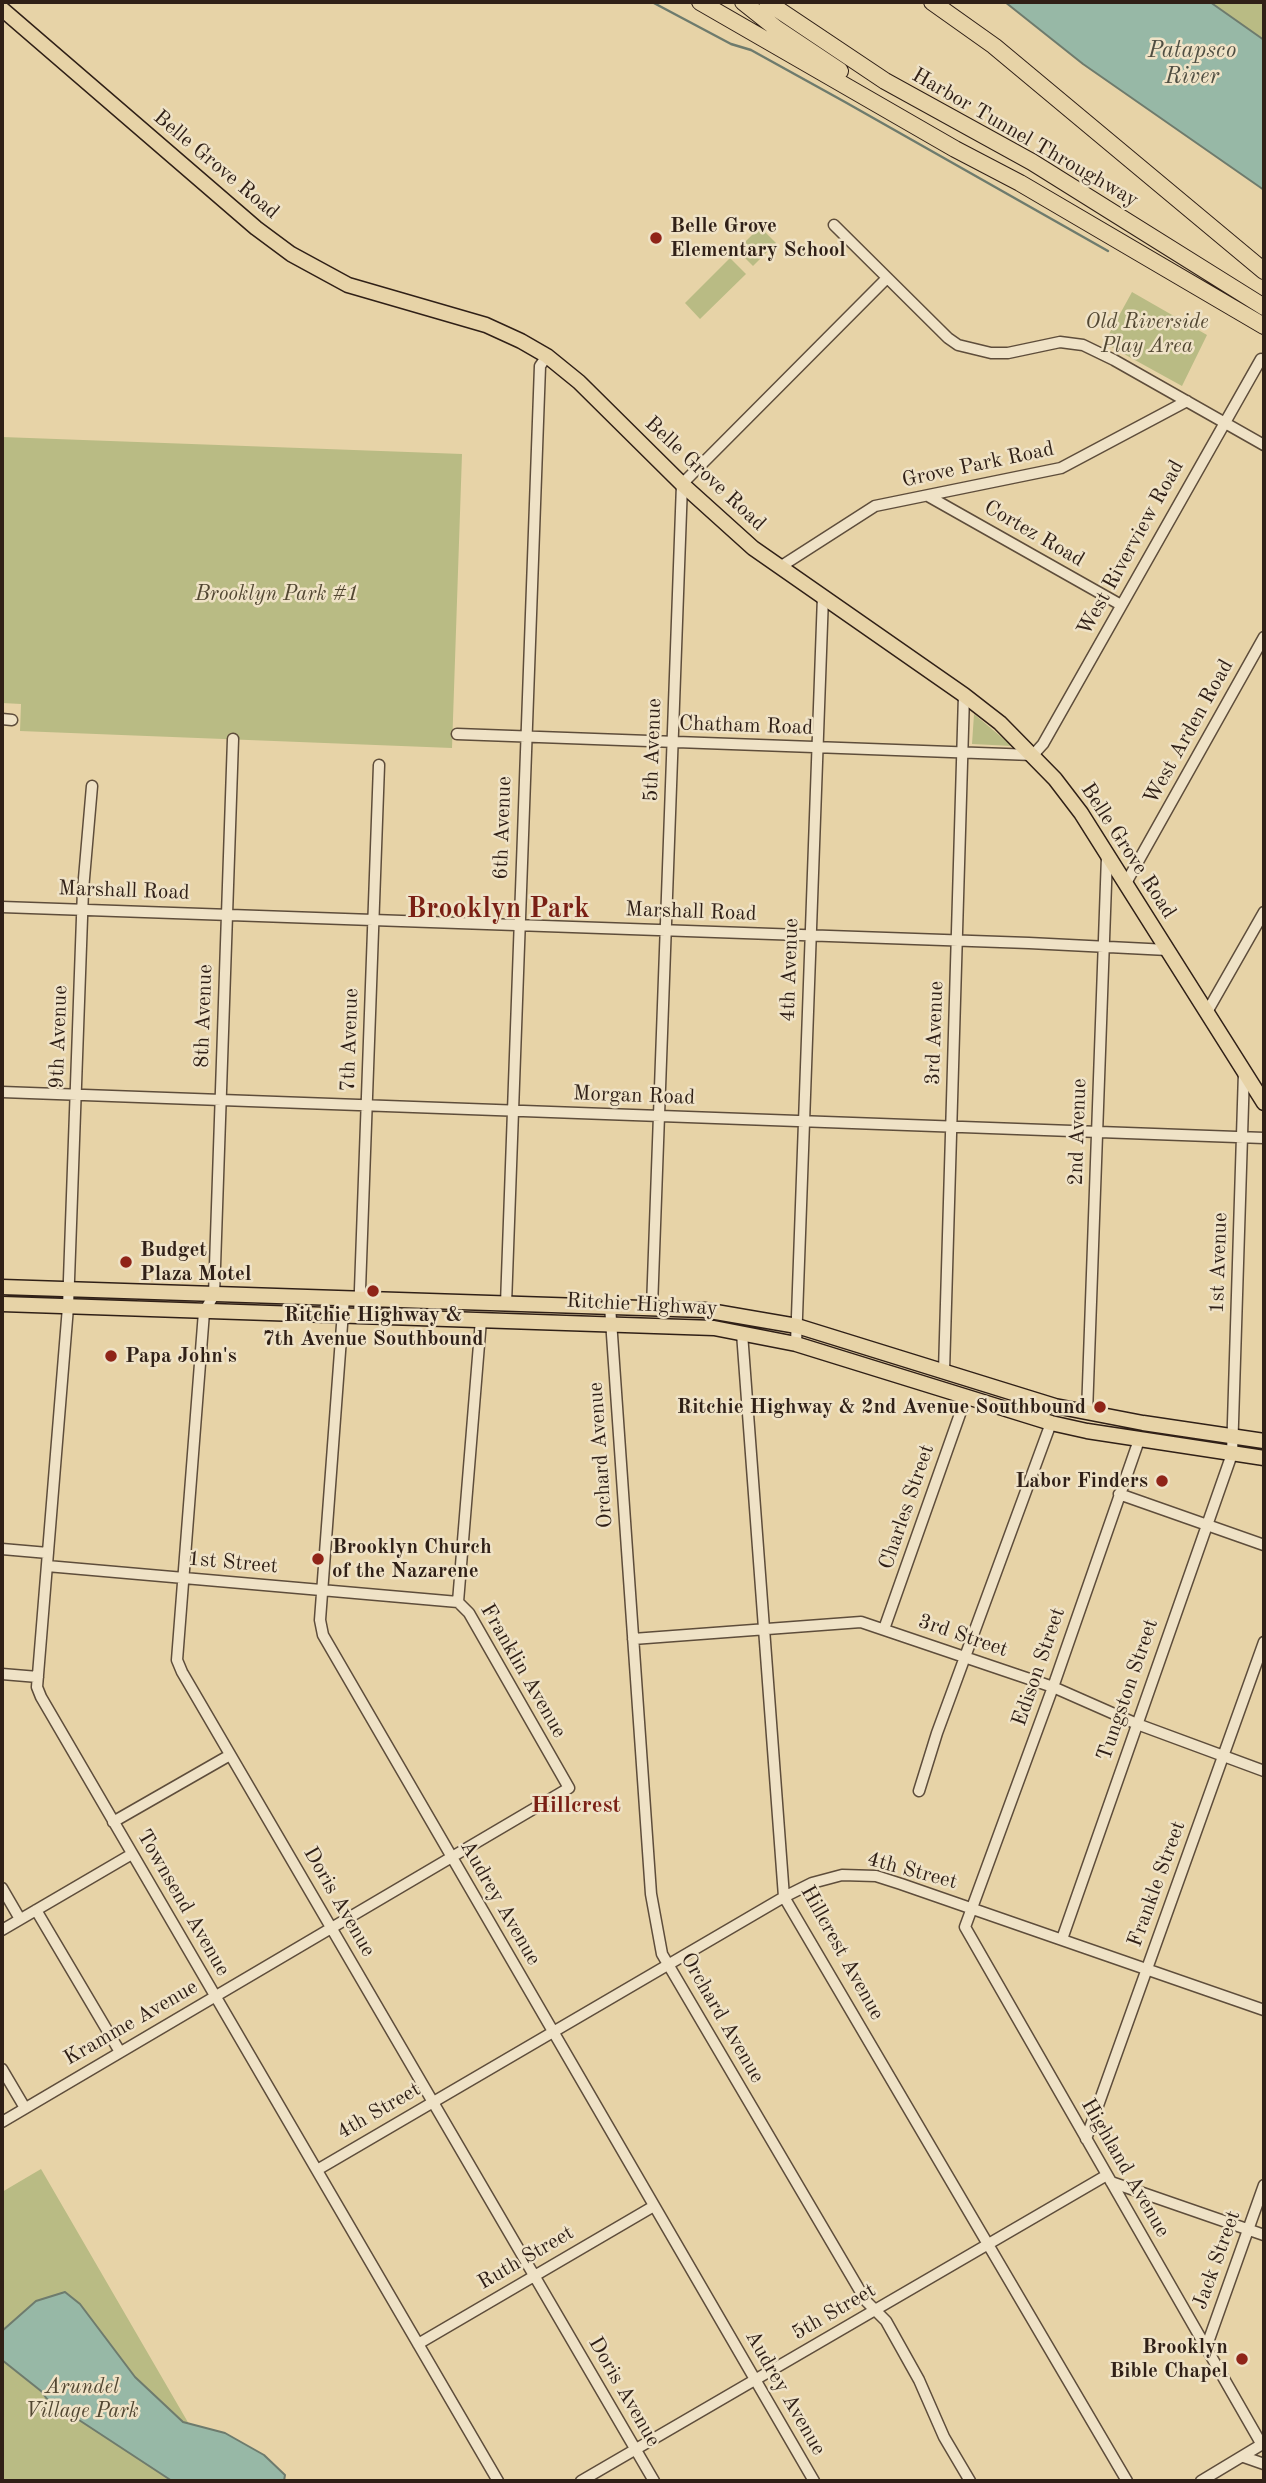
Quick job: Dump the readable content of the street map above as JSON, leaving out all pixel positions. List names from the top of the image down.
{
  "streets": {
    "highway": ["Harbor Tunnel Throughway"],
    "main road": ["Belle Grove Road", "Ritchie Highway"],
    "street": [
      "Grove Park Road",
      "Cortez Road",
      "West Riverview Road",
      "Chatham Road",
      "West Arden Road",
      "5th Avenue",
      "6th Avenue",
      "Marshall Road",
      "4th Avenue",
      "8th Avenue",
      "3rd Avenue",
      "9th Avenue",
      "7th Avenue",
      "Morgan Road",
      "2nd Avenue",
      "1st Avenue",
      "Orchard Avenue",
      "Charles Street",
      "1st Street",
      "3rd Street",
      "Edison Street",
      "Franklin Avenue",
      "Tungston Street",
      "4th Street",
      "Frankle Street",
      "Doris Avenue",
      "Townsend Avenue",
      "Audrey Avenue",
      "Hillcrest Avenue",
      "Kramme Avenue",
      "Highland Avenue",
      "Ruth Street",
      "Jack Street",
      "5th Street"
    ]
  },
  "crossings": [
    ["Belle Grove Road", "Grove Park Road"],
    ["Belle Grove Road", "West Riverview Road"],
    ["Belle Grove Road", "Chatham Road"],
    ["Belle Grove Road", "West Arden Road"],
    ["Belle Grove Road", "5th Avenue"],
    ["Belle Grove Road", "6th Avenue"],
    ["Belle Grove Road", "Marshall Road"],
    ["Belle Grove Road", "4th Avenue"],
    ["Belle Grove Road", "3rd Avenue"],
    ["Belle Grove Road", "2nd Avenue"],
    ["Belle Grove Road", "1st Avenue"],
    ["Grove Park Road", "Cortez Road"],
    ["Cortez Road", "West Riverview Road"],
    ["West Riverview Road", "Chatham Road"],
    ["Chatham Road", "5th Avenue"],
    ["Chatham Road", "6th Avenue"],
    ["Chatham Road", "4th Avenue"],
    ["Chatham Road", "3rd Avenue"],
    ["5th Avenue", "Marshall Road"],
    ["5th Avenue", "Morgan Road"],
    ["5th Avenue", "Ritchie Highway"],
    ["6th Avenue", "Marshall Road"],
    ["6th Avenue", "Morgan Road"],
    ["6th Avenue", "Ritchie Highway"],
    ["Marshall Road", "4th Avenue"],
    ["Marshall Road", "8th Avenue"],
    ["Marshall Road", "3rd Avenue"],
    ["Marshall Road", "9th Avenue"],
    ["Marshall Road", "7th Avenue"],
    ["Marshall Road", "2nd Avenue"],
    ["4th Avenue", "Morgan Road"],
    ["4th Avenue", "Ritchie Highway"],
    ["8th Avenue", "Morgan Road"],
    ["8th Avenue", "Ritchie Highway"],
    ["8th Avenue", "Doris Avenue"],
    ["3rd Avenue", "Morgan Road"],
    ["3rd Avenue", "Ritchie Highway"],
    ["9th Avenue", "Morgan Road"],
    ["9th Avenue", "Ritchie Highway"],
    ["9th Avenue", "Townsend Avenue"],
    ["7th Avenue", "Morgan Road"],
    ["7th Avenue", "Ritchie Highway"],
    ["Morgan Road", "2nd Avenue"],
    ["Morgan Road", "1st Avenue"],
    ["2nd Avenue", "Ritchie Highway"],
    ["1st Avenue", "Ritchie Highway"],
    ["1st Avenue", "Tungston Street"],
    ["Ritchie Highway", "Orchard Avenue"],
    ["Ritchie Highway", "Charles Street"],
    ["Ritchie Highway", "Edison Street"],
    ["Ritchie Highway", "Franklin Avenue"],
    ["Ritchie Highway", "Tungston Street"],
    ["Ritchie Highway", "Doris Avenue"],
    ["Ritchie Highway", "Townsend Avenue"],
    ["Ritchie Highway", "Audrey Avenue"],
    ["Ritchie Highway", "Hillcrest Avenue"],
    ["Orchard Avenue", "3rd Street"],
    ["Orchard Avenue", "4th Street"],
    ["Orchard Avenue", "5th Street"],
    ["Charles Street", "3rd Street"],
    ["1st Street", "Franklin Avenue"],
    ["1st Street", "Doris Avenue"],
    ["1st Street", "Townsend Avenue"],
    ["1st Street", "Audrey Avenue"],
    ["3rd Street", "Edison Street"],
    ["3rd Street", "Tungston Street"],
    ["3rd Street", "Frankle Street"],
    ["3rd Street", "Hillcrest Avenue"],
    ["Edison Street", "4th Street"],
    ["Edison Street", "Highland Avenue"],
    ["Franklin Avenue", "Kramme Avenue"],
    ["Tungston Street", "4th Street"],
    ["4th Street", "Frankle Street"],
    ["4th Street", "Doris Avenue"],
    ["4th Street", "Townsend Avenue"],
    ["4th Street", "Audrey Avenue"],
    ["4th Street", "Hillcrest Avenue"],
    ["4th Street", "Highland Avenue"],
    ["Frankle Street", "Highland Avenue"],
    ["Doris Avenue", "Kramme Avenue"],
    ["Doris Avenue", "Ruth Street"],
    ["Doris Avenue", "5th Street"],
    ["Townsend Avenue", "Kramme Avenue"],
    ["Townsend Avenue", "Ruth Street"],
    ["Audrey Avenue", "Kramme Avenue"],
    ["Audrey Avenue", "Ruth Street"],
    ["Audrey Avenue", "5th Street"],
    ["Hillcrest Avenue", "5th Street"],
    ["Highland Avenue", "Jack Street"],
    ["Highland Avenue", "5th Street"]
  ],
  "districts": ["Brooklyn Park", "Hillcrest"],
  "water": ["Patapsco River"],
  "parks": ["Old Riverside Play Area", "Brooklyn Park #1", "Arundel Village Park"],
  "places": [
    "Belle Grove Elementary School",
    "Budget Plaza Motel",
    "Ritchie Highway & 7th Avenue Southbound",
    "Papa John's",
    "Ritchie Highway & 2nd Avenue Southbound",
    "Labor Finders",
    "Brooklyn Church of the Nazarene",
    "Brooklyn Bible Chapel"
  ]
}
